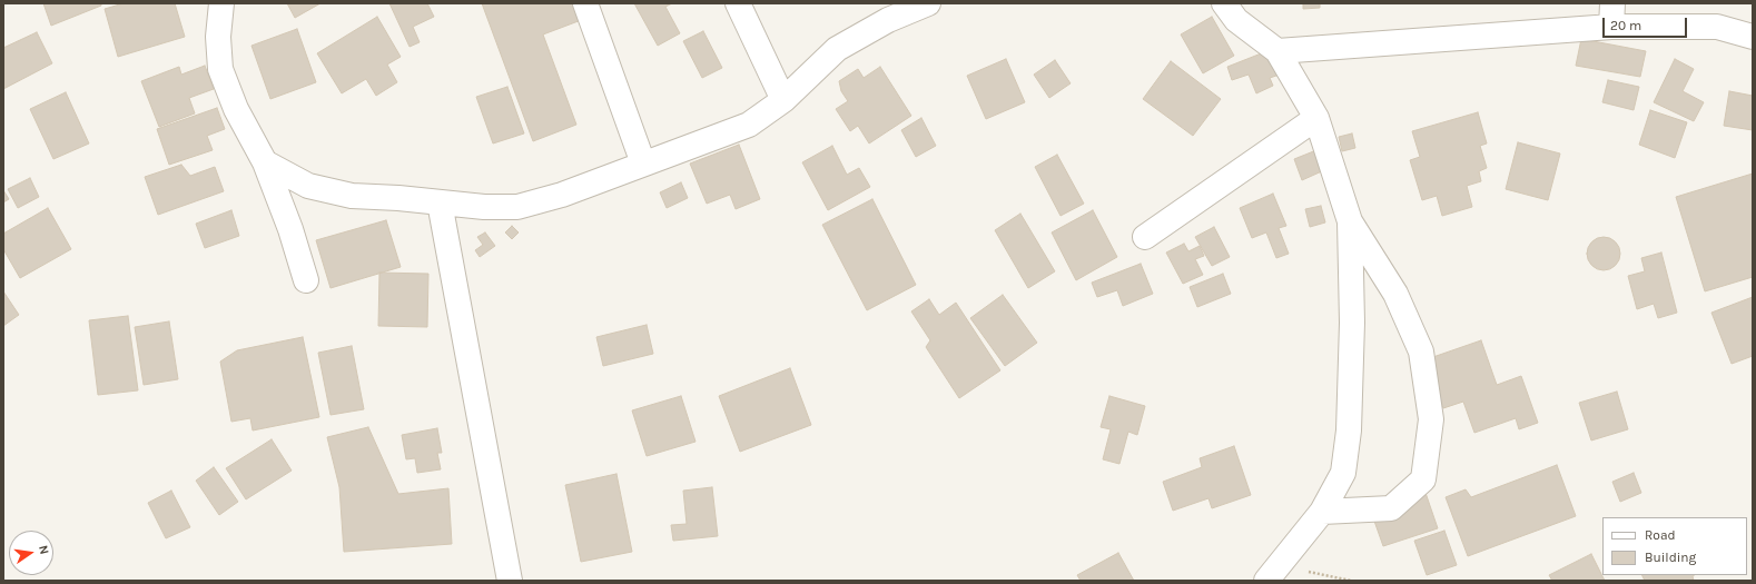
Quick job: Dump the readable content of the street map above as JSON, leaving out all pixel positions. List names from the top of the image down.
{
  "legend": ["Road", "Building"],
  "scale_bar": "20 m",
  "north": "right"
}
